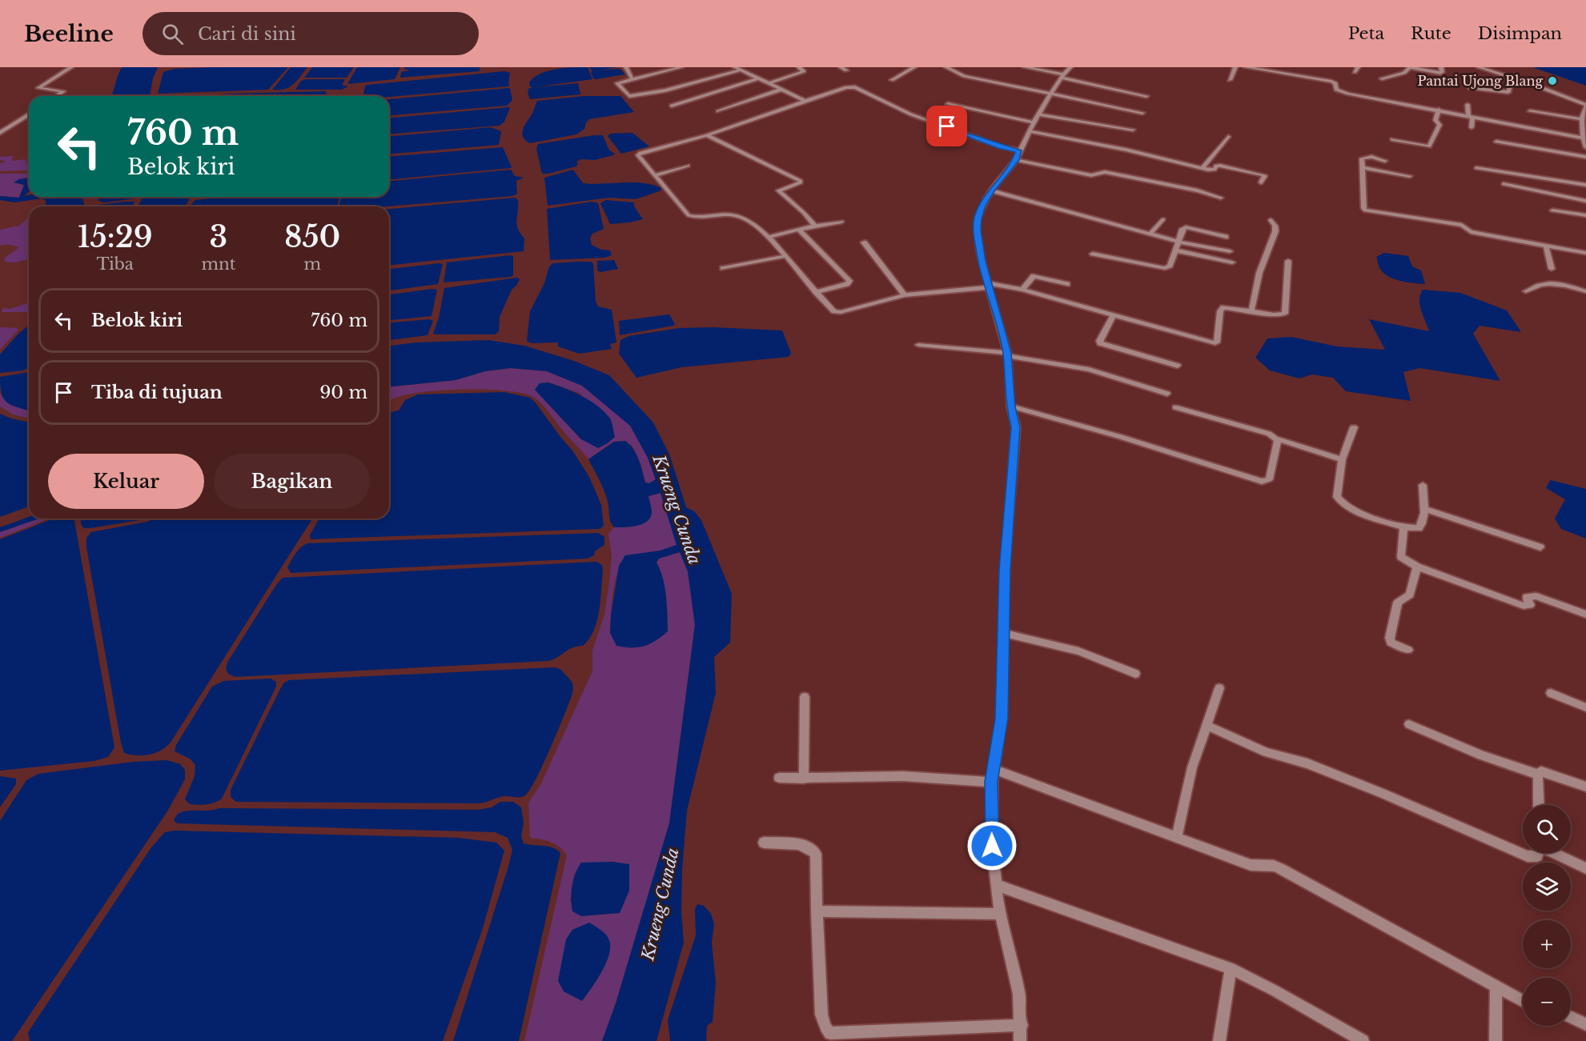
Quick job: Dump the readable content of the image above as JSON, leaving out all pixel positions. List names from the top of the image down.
{
  "water": ["Krueng Cunda"],
  "places": ["Pantai Ujong Blang"],
  "page": {
    "header": "Beeline",
    "search": "Cari di sini",
    "nav": ["Peta", "Rute", "Disimpan"],
    "turn": ["760 m", "Belok kiri"],
    "eta": [
      "15:29",
      "Tiba",
      "3",
      "mnt",
      "850",
      "m"
    ],
    "list": [
      {
        "name": "Belok kiri",
        "value": "760 m"
      },
      {
        "name": "Tiba di tujuan",
        "value": "90 m"
      }
    ],
    "buttons": ["Keluar", "Bagikan"],
    "map_buttons": ["+", "−"]
  }
}
